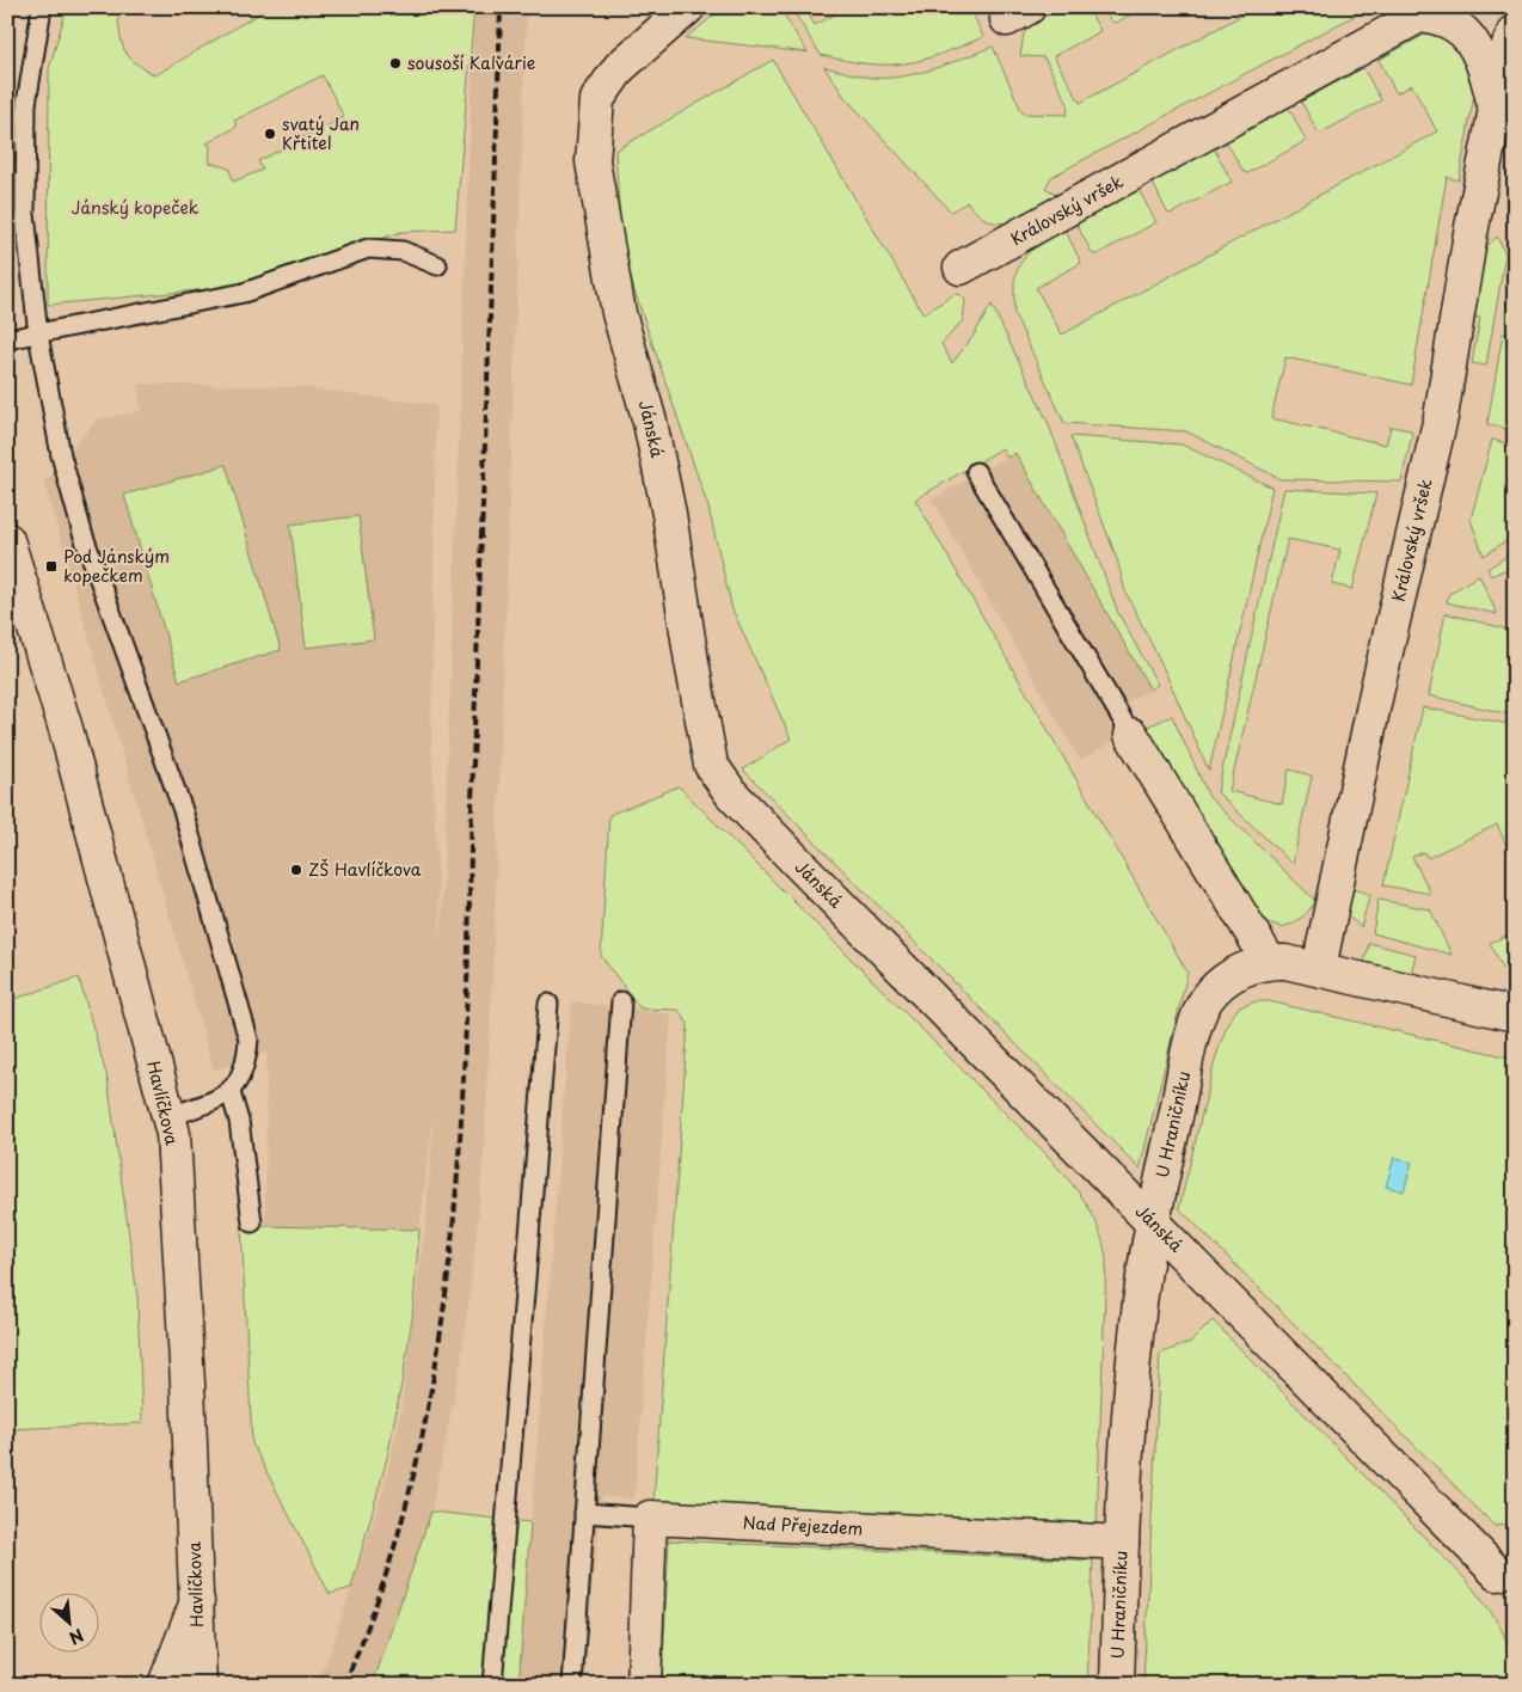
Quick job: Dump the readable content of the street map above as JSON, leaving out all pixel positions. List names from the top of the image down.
{
  "streets": {
    "street": [
      "Královský vršek",
      "Jánská",
      "Havlíčkova",
      "U Hraničníku",
      "Nad Přejezdem"
    ]
  },
  "crossings": [
    ["Jánská", "U Hraničníku"],
    ["U Hraničníku", "Nad Přejezdem"]
  ],
  "parks": ["Jánský kopeček"],
  "places": {
    "other": ["sousoší Kalvárie", "svatý Jan Křtitel", "ZŠ Havlíčkova"],
    "transit": ["Pod Jánským kopečkem"]
  },
  "north": "bottom right"
}
